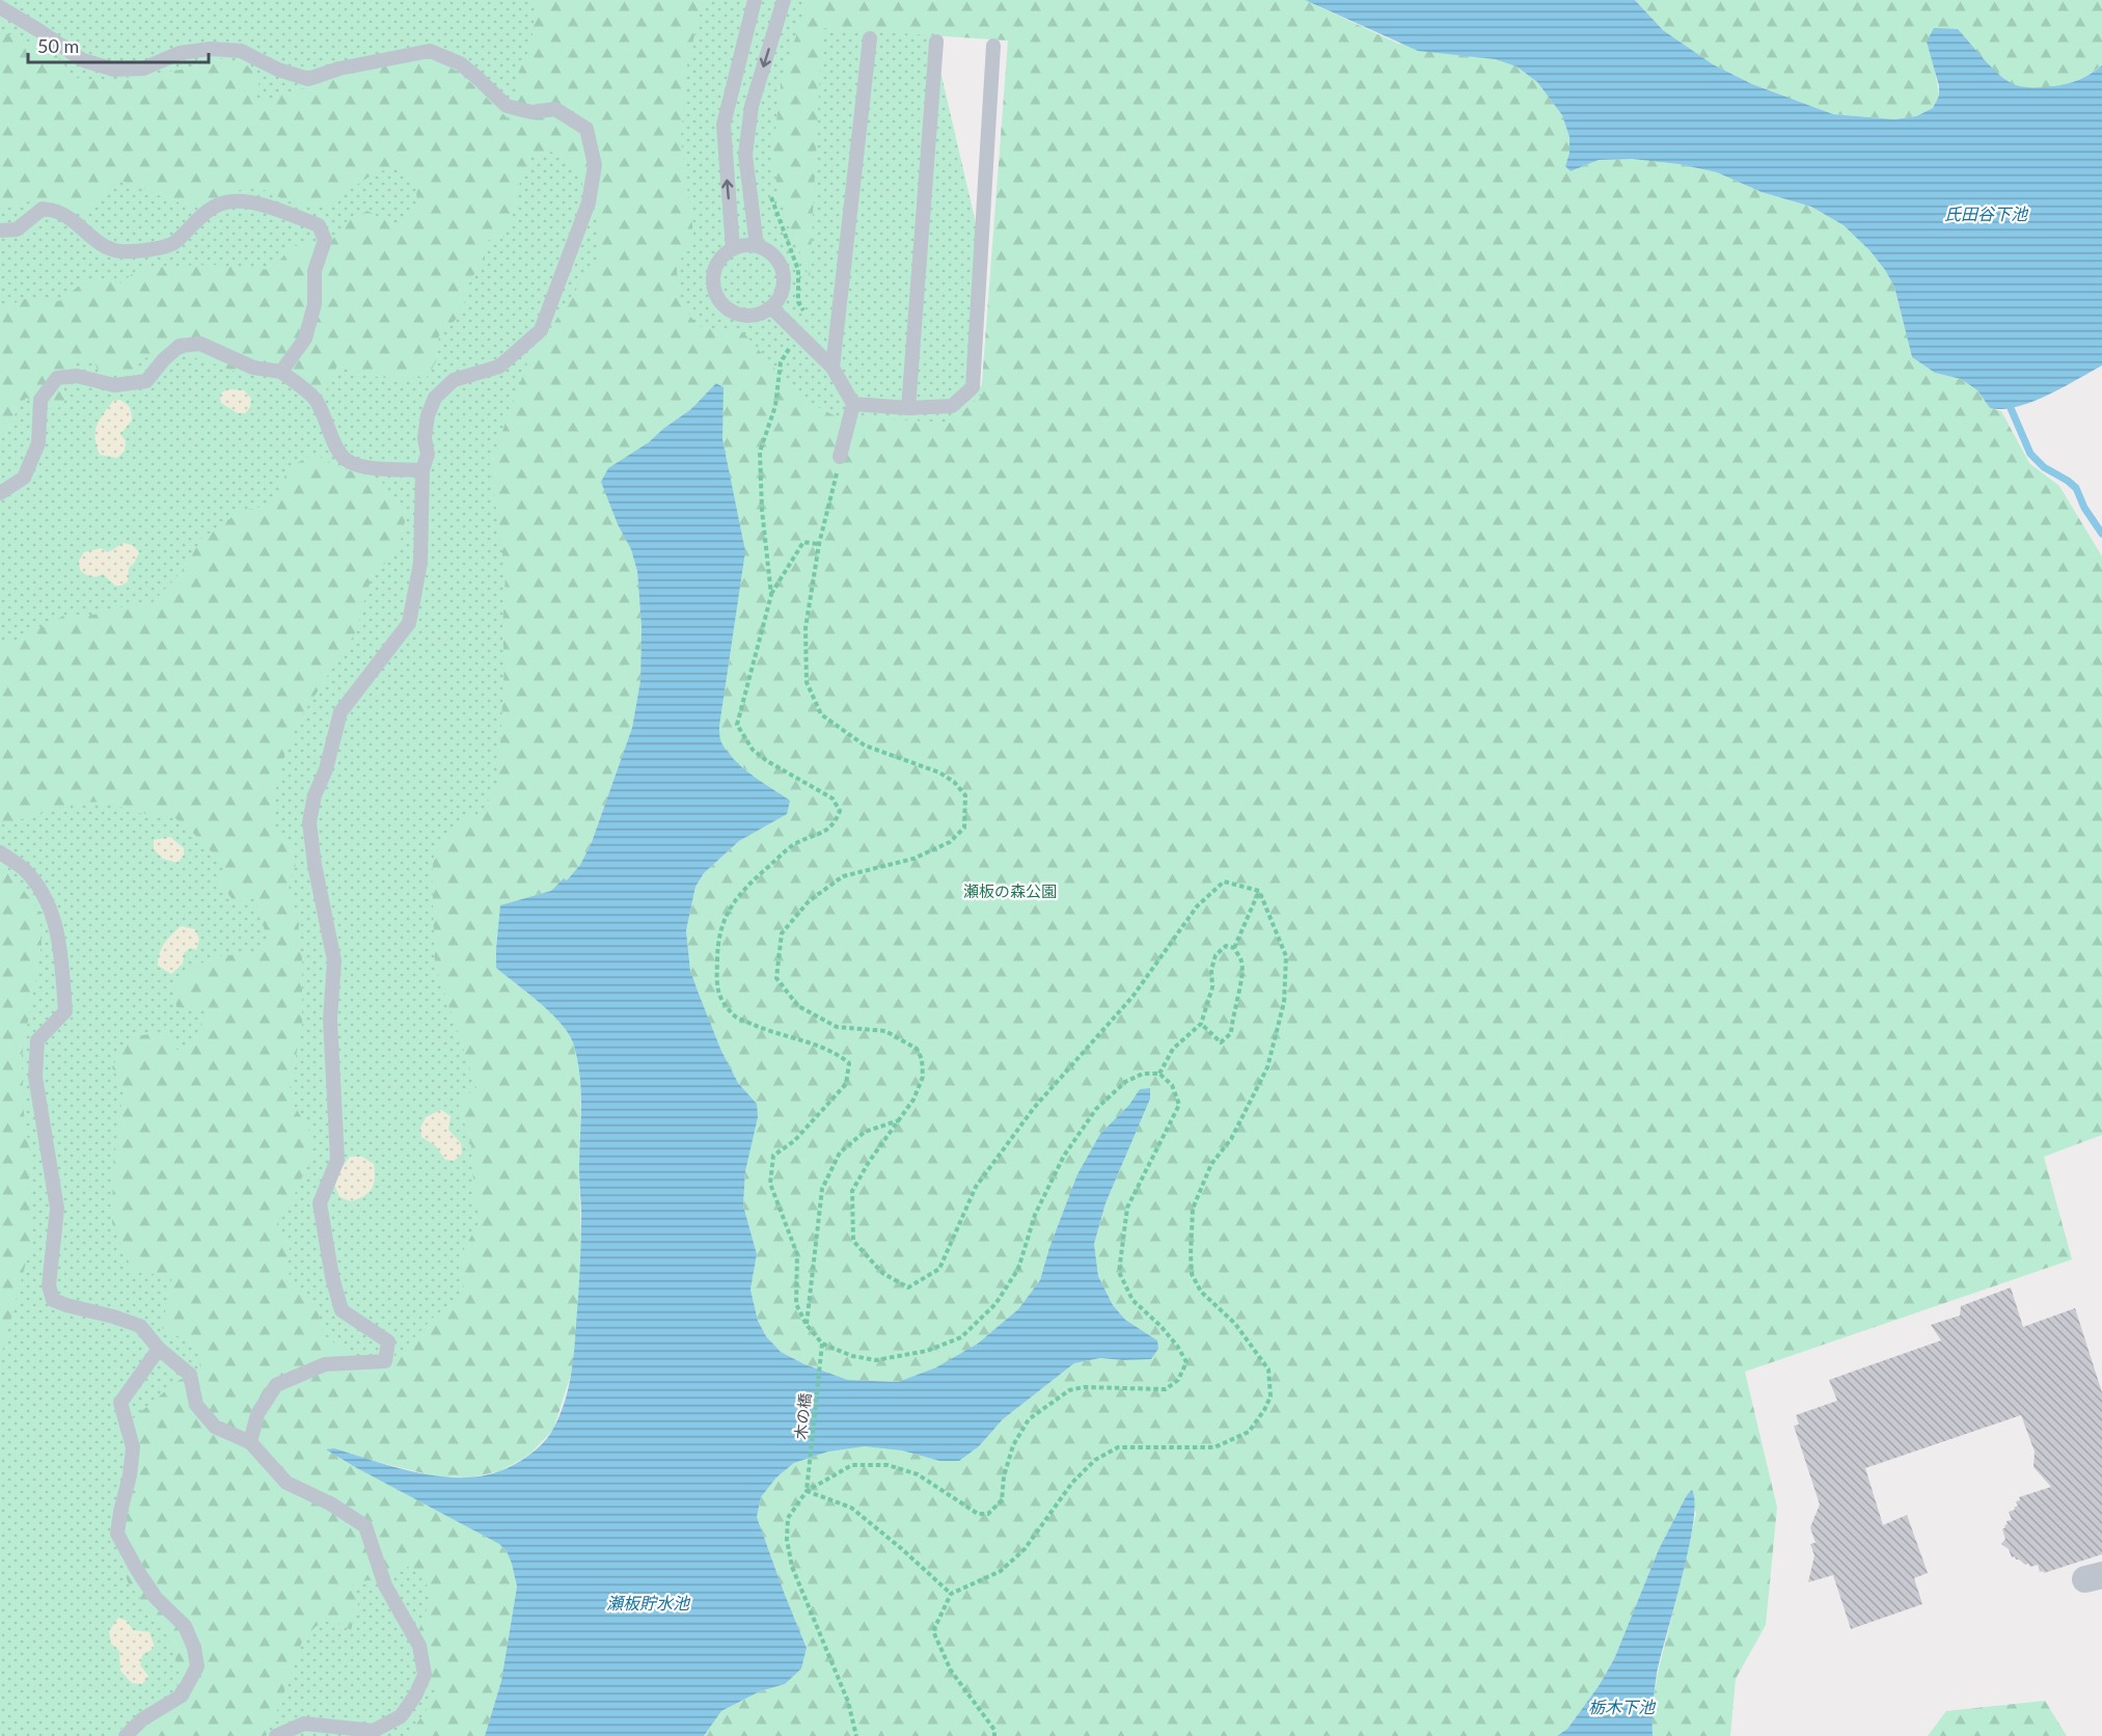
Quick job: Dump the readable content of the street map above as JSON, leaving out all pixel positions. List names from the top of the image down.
{
  "streets": {
    "path": ["木の橋"]
  },
  "water": ["氏田谷下池", "瀬板貯水池", "栃木下池"],
  "parks": ["瀬板の森公園"],
  "scale_bar": "50 m"
}
